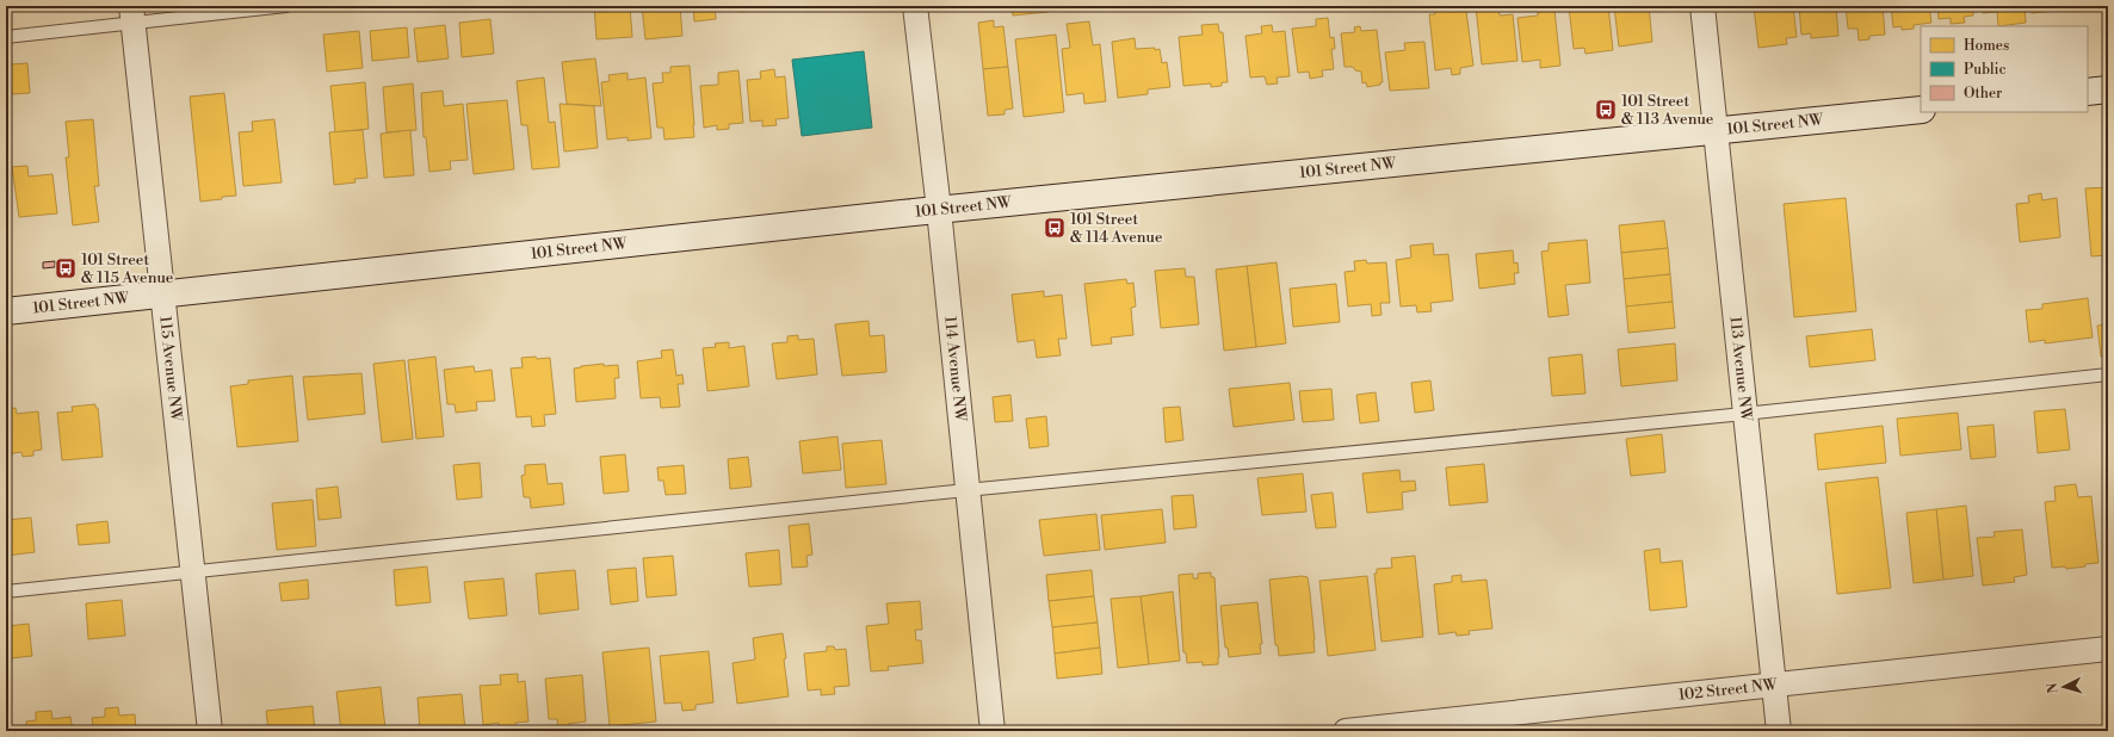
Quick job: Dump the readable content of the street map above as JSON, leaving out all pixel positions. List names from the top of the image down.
{
  "streets": {
    "street": [
      "101 Street NW",
      "115 Avenue NW",
      "114 Avenue NW",
      "113 Avenue NW",
      "102 Street NW"
    ]
  },
  "crossings": [
    ["101 Street NW", "115 Avenue NW"],
    ["101 Street NW", "114 Avenue NW"],
    ["101 Street NW", "113 Avenue NW"],
    ["113 Avenue NW", "102 Street NW"]
  ],
  "places": {
    "bus stop": ["101 Street & 113 Avenue", "101 Street & 114 Avenue", "101 Street & 115 Avenue"]
  },
  "legend": ["Homes", "Public", "Other"],
  "north": "left"
}
